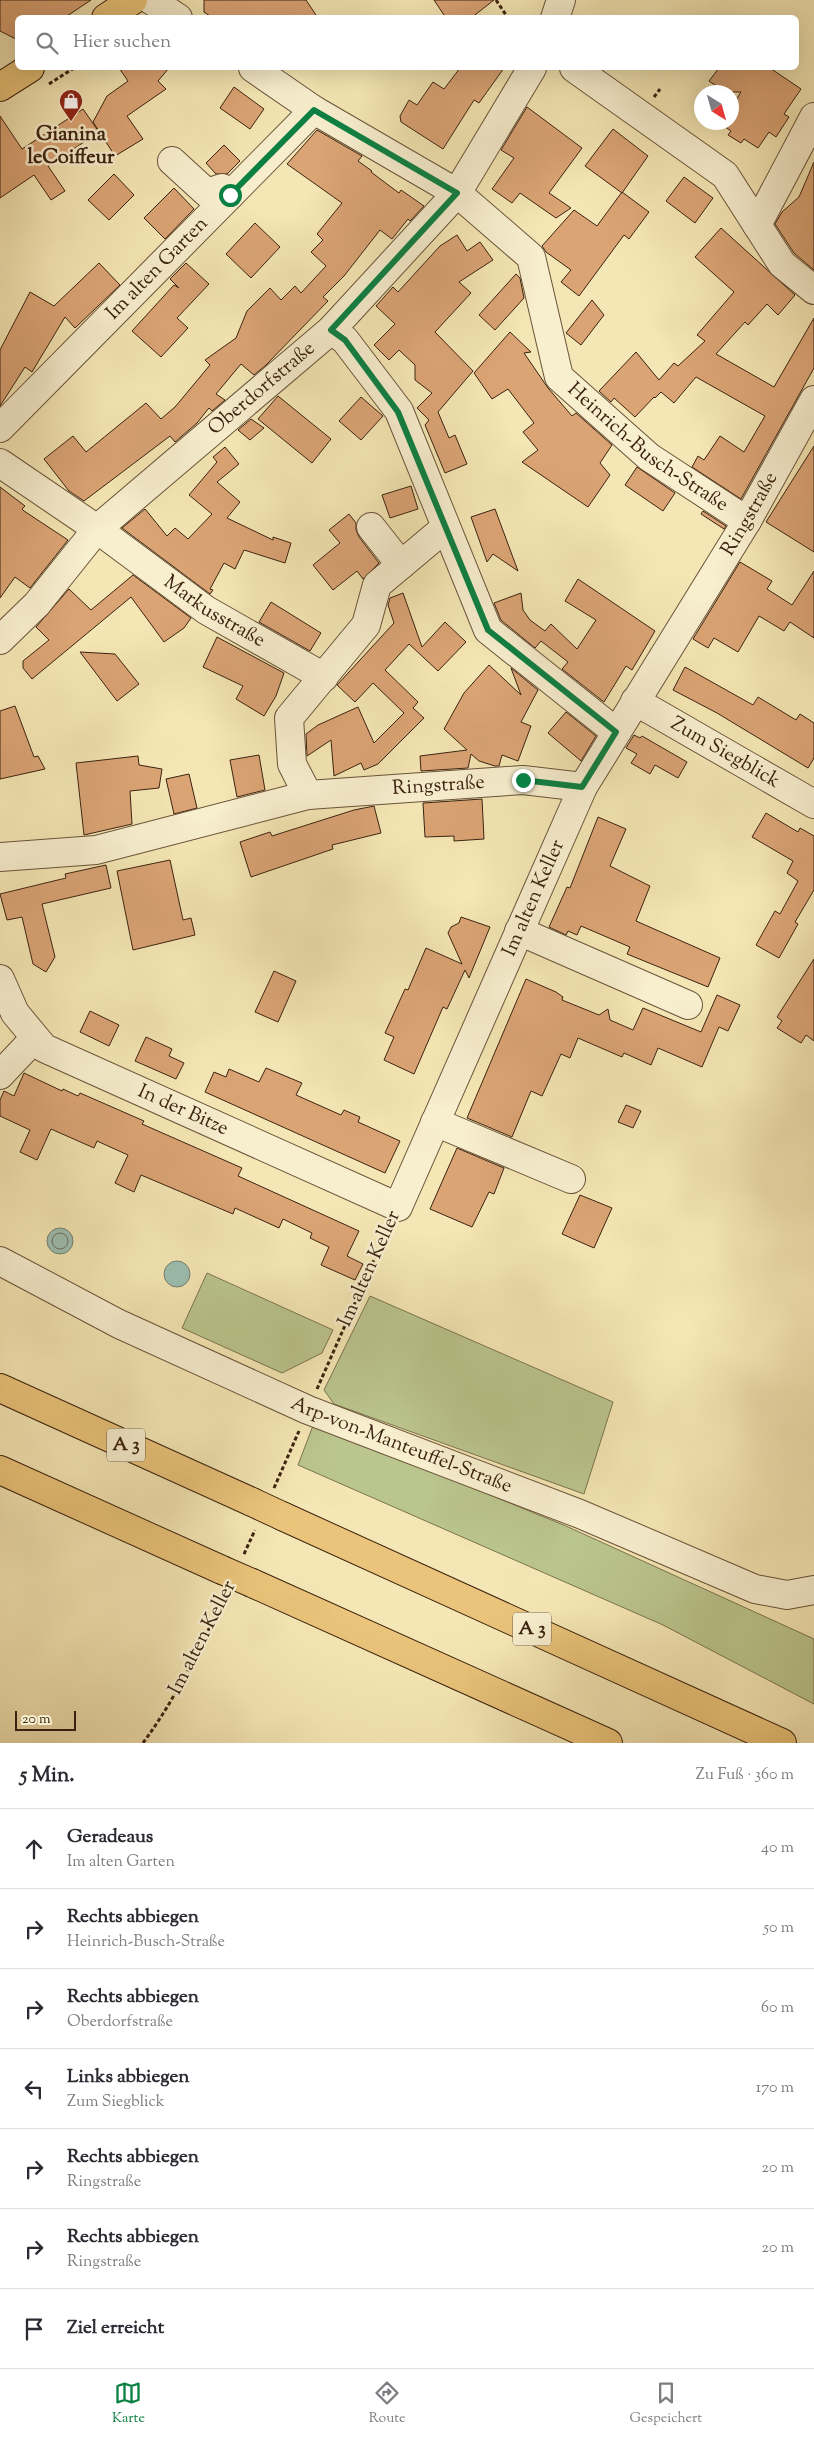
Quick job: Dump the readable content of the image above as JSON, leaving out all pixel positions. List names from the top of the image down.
{
  "streets": {
    "main road": ["A 3"],
    "street": [
      "Im alten Garten",
      "Oberdorfstraße",
      "Heinrich-Busch-Straße",
      "Ringstraße",
      "Markusstraße",
      "Zum Siegblick",
      "Im alten Keller",
      "In der Bitze",
      "Arp-von-Manteuffel-Straße"
    ]
  },
  "crossings": [
    ["Im alten Garten", "Heinrich-Busch-Straße"],
    ["Oberdorfstraße", "Heinrich-Busch-Straße"],
    ["Oberdorfstraße", "Markusstraße"],
    ["Heinrich-Busch-Straße", "Ringstraße"],
    ["Ringstraße", "Zum Siegblick"],
    ["Ringstraße", "Im alten Keller"],
    ["Im alten Keller", "In der Bitze"],
    ["Im alten Keller", "A 3"],
    ["Im alten Keller", "Arp-von-Manteuffel-Straße"]
  ],
  "places": {
    "shop": ["Gianina leCoiffeur"]
  },
  "scale_bar": "20 m",
  "north": "bottom right",
  "page": {
    "search": "Hier suchen",
    "scale": "20 m",
    "heading": ["5 Min.", "Zu Fuß · 360 m"],
    "list": [
      ["Geradeaus", "Im alten Garten", "40 m"],
      ["Rechts abbiegen", "Heinrich-Busch-Straße", "50 m"],
      ["Rechts abbiegen", "Oberdorfstraße", "60 m"],
      ["Links abbiegen", "Zum Siegblick", "170 m"],
      ["Rechts abbiegen", "Ringstraße", "20 m"],
      ["Rechts abbiegen", "Ringstraße", "20 m"],
      "Ziel erreicht"
    ],
    "nav": ["Karte", "Route", "Gespeichert"]
  }
}
